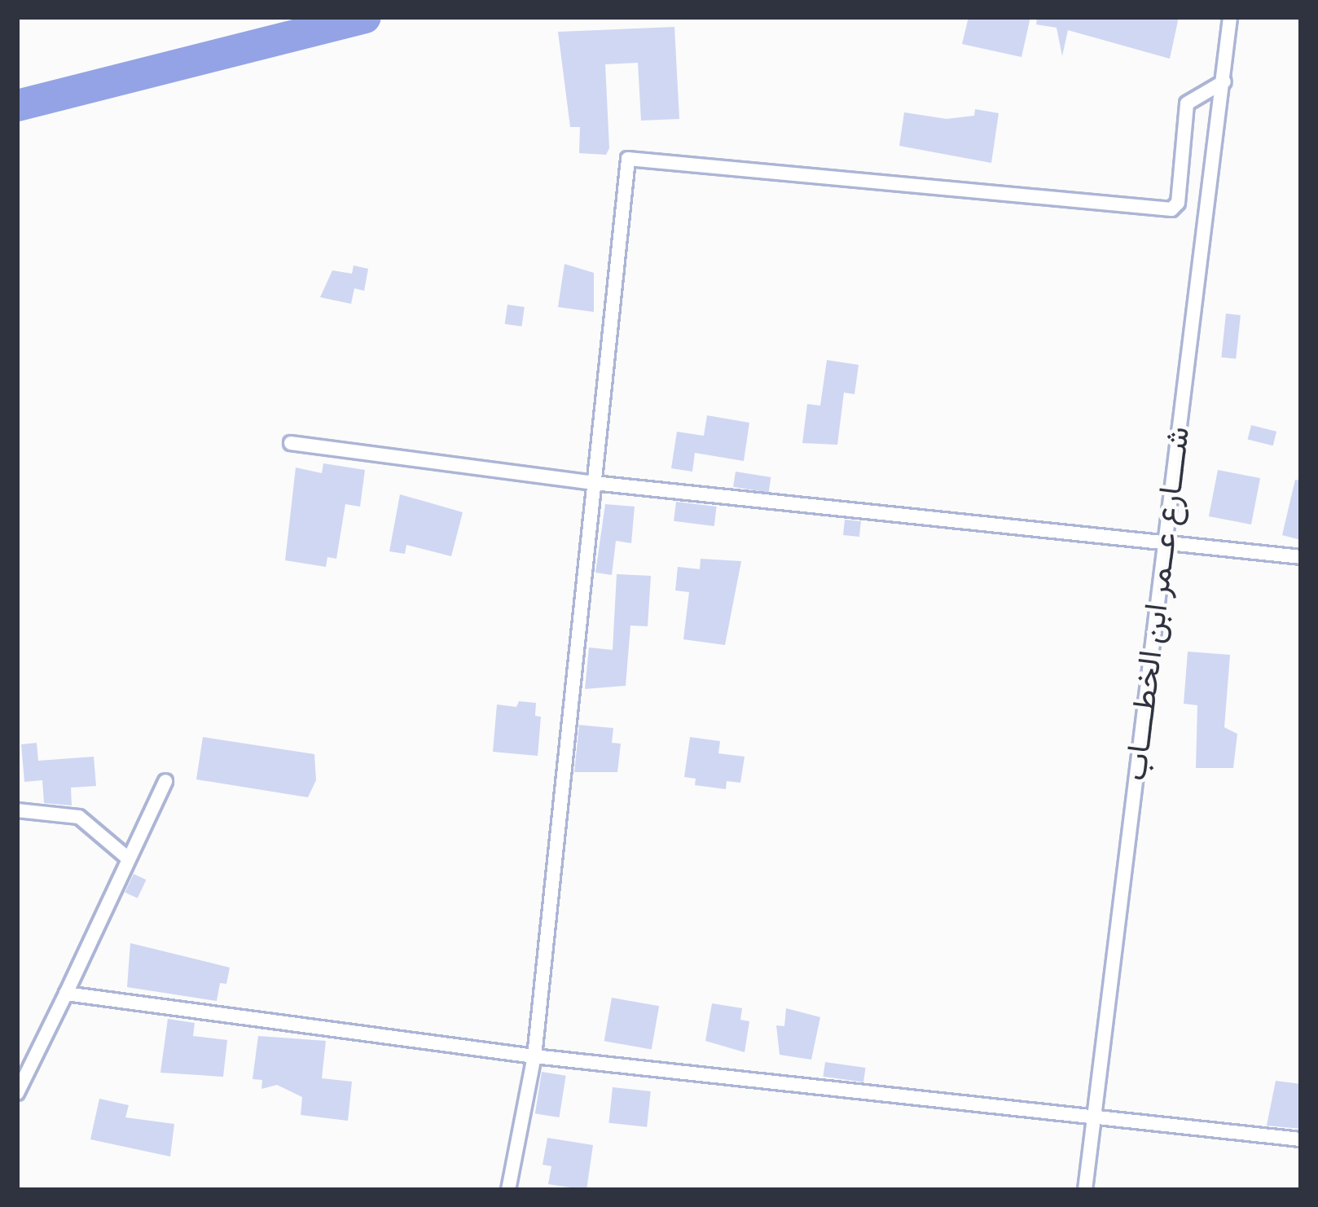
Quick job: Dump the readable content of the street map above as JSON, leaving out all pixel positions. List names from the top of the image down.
{
  "streets": {
    "street": ["شــــارع عــمر ابن الخطــــاب"]
  }
}
